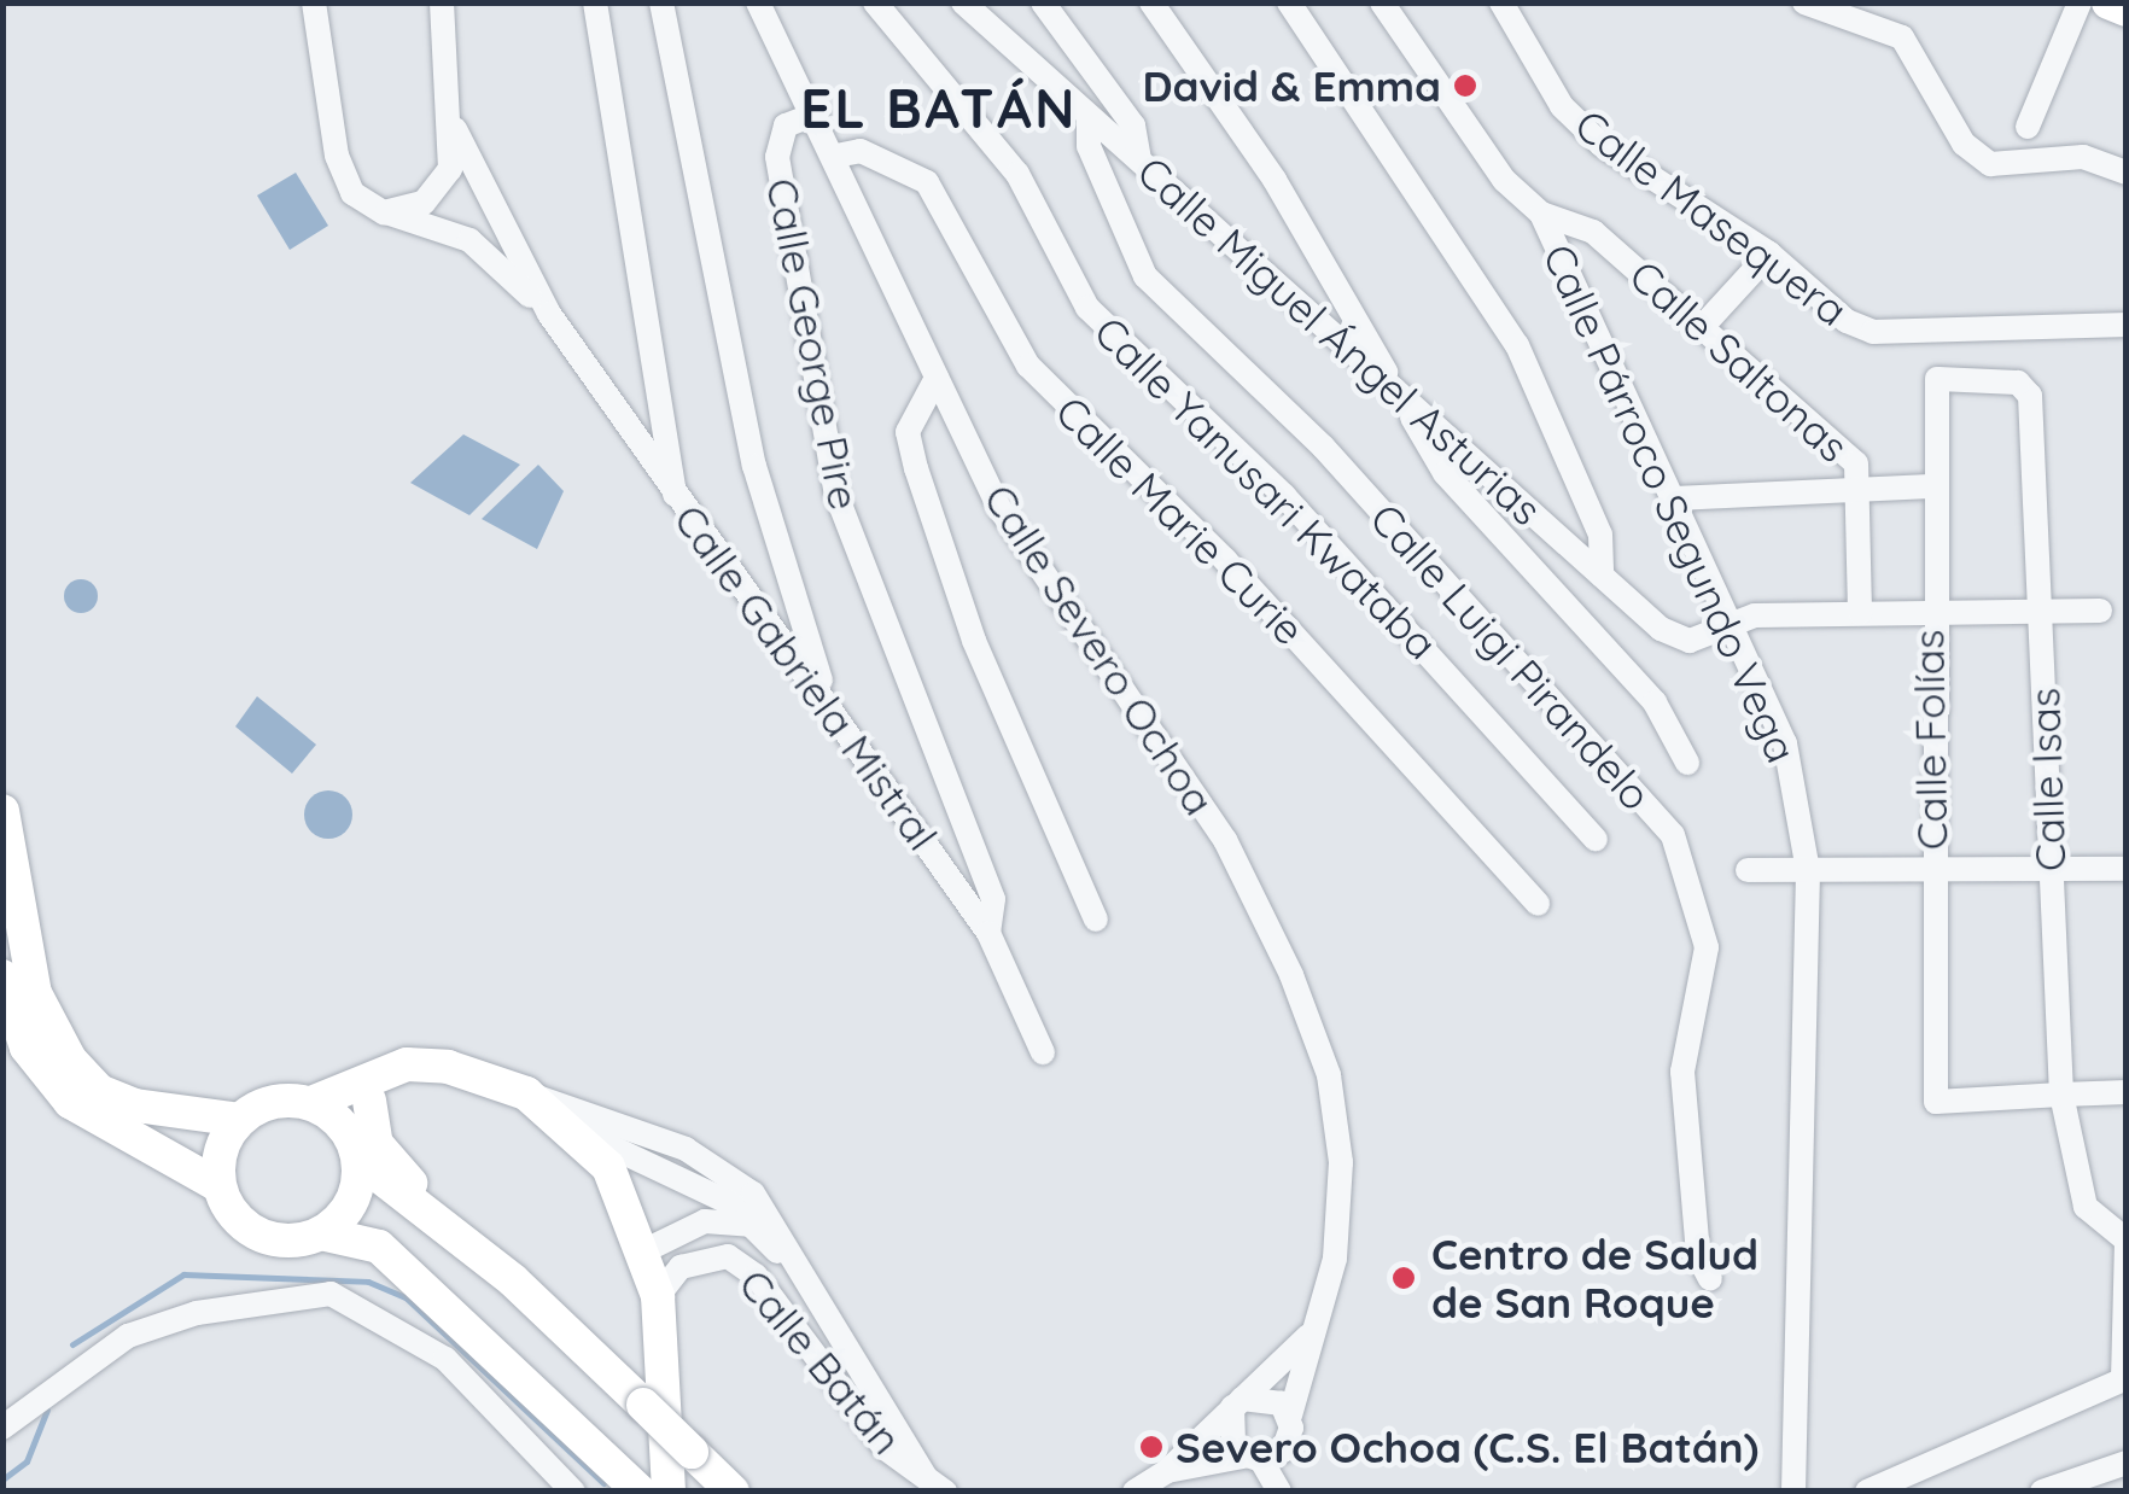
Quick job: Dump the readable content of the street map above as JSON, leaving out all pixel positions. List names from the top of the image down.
{
  "streets": {
    "street": [
      "Calle Masequera",
      "Calle Miguel Ángel Asturias",
      "Calle George Pire",
      "Calle Saltonas",
      "Calle Yanusari Kwataba",
      "Calle Párroco Segundo Vega",
      "Calle Marie Curie",
      "Calle Severo Ochoa",
      "Calle Luigi Pirandelo",
      "Calle Gabriela Mistral",
      "Calle Folías",
      "Calle Isas",
      "Calle Batán"
    ]
  },
  "crossings": [
    ["Calle Miguel Ángel Asturias", "Calle Párroco Segundo Vega"],
    ["Calle Miguel Ángel Asturias", "Calle Luigi Pirandelo"],
    ["Calle Miguel Ángel Asturias", "Calle Folías"],
    ["Calle Miguel Ángel Asturias", "Calle Isas"],
    ["Calle George Pire", "Calle Severo Ochoa"],
    ["Calle George Pire", "Calle Gabriela Mistral"],
    ["Calle Saltonas", "Calle Párroco Segundo Vega"],
    ["Calle Marie Curie", "Calle Severo Ochoa"],
    ["Calle Folías", "Calle Isas"]
  ],
  "districts": ["EL BATÁN"],
  "places": ["David & Emma", "Centro de Salud de San Roque", "Severo Ochoa (C.S. El Batán)"]
}
